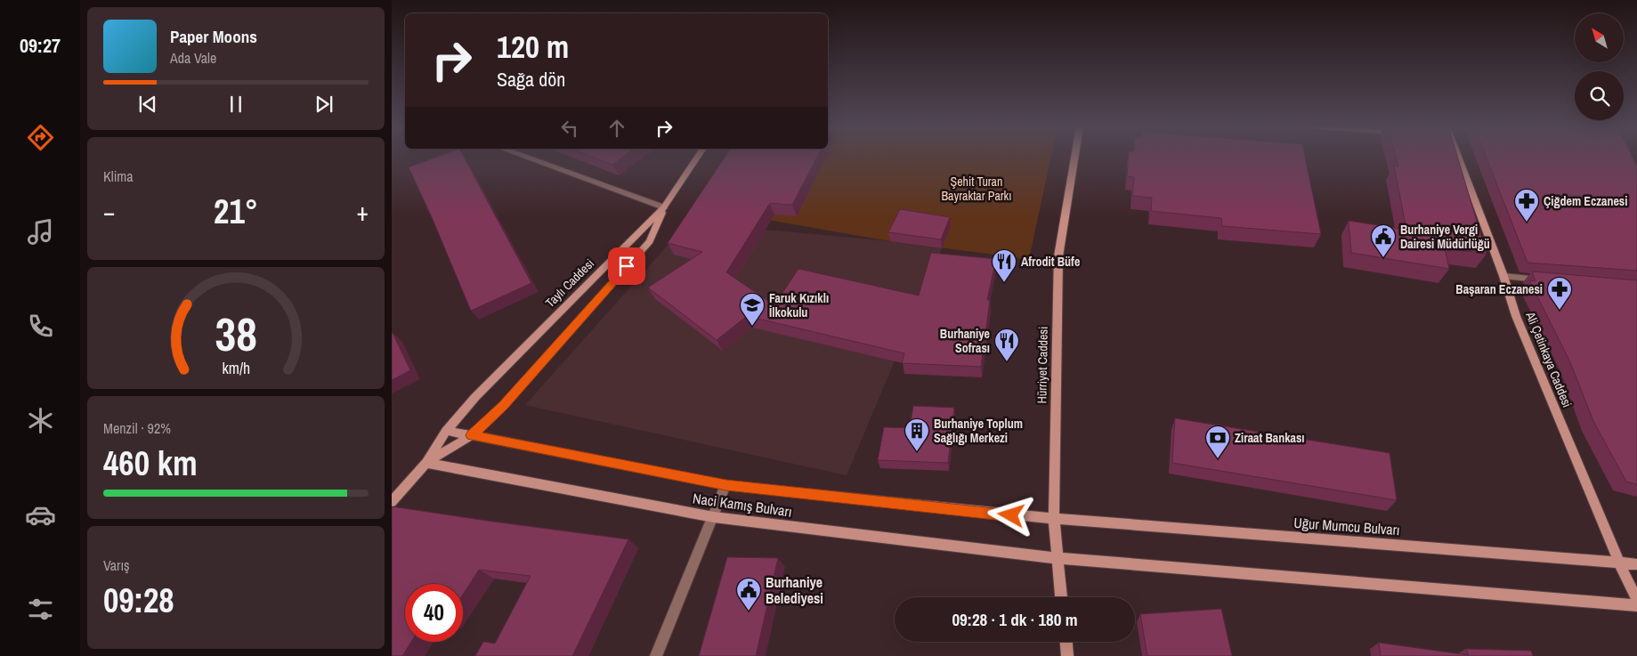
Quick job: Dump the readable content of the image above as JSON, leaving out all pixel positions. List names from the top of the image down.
{
  "streets": {
    "street": [
      "Taylı Caddesi",
      "Ali Çetinkaya Caddesi",
      "Hürriyet Caddesi",
      "Naci Kamış Bulvarı",
      "Uğur Mumcu Bulvarı"
    ]
  },
  "crossings": [
    ["Taylı Caddesi", "Naci Kamış Bulvarı"],
    ["Ali Çetinkaya Caddesi", "Uğur Mumcu Bulvarı"],
    ["Hürriyet Caddesi", "Naci Kamış Bulvarı"],
    ["Hürriyet Caddesi", "Uğur Mumcu Bulvarı"],
    ["Naci Kamış Bulvarı", "Uğur Mumcu Bulvarı"]
  ],
  "parks": ["Şehit Turan Bayraktar Parkı"],
  "places": {
    "pharmacy": ["Çiğdem Eczanesi", "Başaran Eczanesi"],
    "public building": ["Burhaniye Vergi Dairesi Müdürlüğü", "Burhaniye Belediyesi"],
    "restaurant": ["Afrodit Büfe", "Burhaniye Sofrası"],
    "school or university": ["Faruk Kızıklı İlkokulu"],
    "building": ["Burhaniye Toplum Sağlığı Merkezi"],
    "bank": ["Ziraat Bankası"]
  },
  "north": "top left",
  "page": {
    "tabs": "09:27",
    "turn": ["120 m", "Sağa dön"],
    "song": ["Paper Moons", "Ada Vale"],
    "tile": [
      "Klima",
      ["Menzil · 92%", "460 km"],
      ["Varış", "09:28"]
    ],
    "heat": ["−", "21°", "+"],
    "limit": "40",
    "trip": "09:28 · 1 dk · 180 m",
    "gauge": ["38", "km/h"]
  }
}
